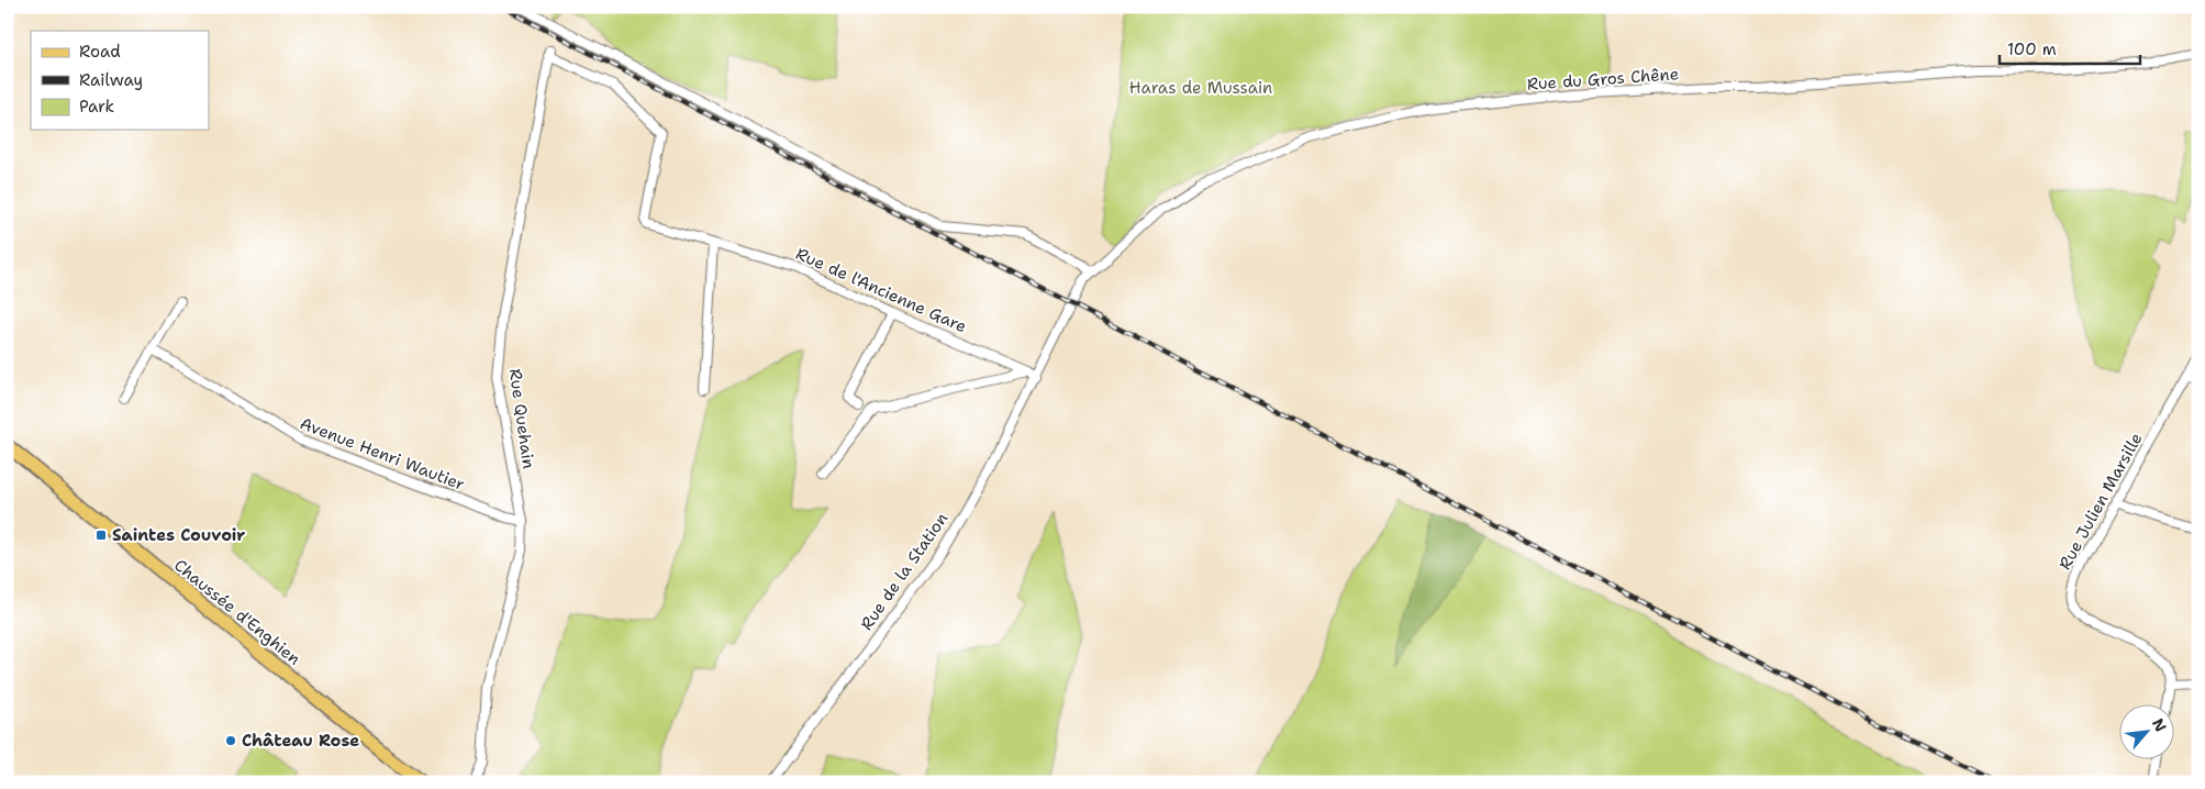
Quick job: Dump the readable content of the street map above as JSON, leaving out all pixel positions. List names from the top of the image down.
{
  "streets": {
    "main road": ["Chaussée d'Enghien"],
    "street": [
      "Rue du Gros Chêne",
      "Rue de l'Ancienne Gare",
      "Rue Quehain",
      "Avenue Henri Wautier",
      "Rue Julien Marsille",
      "Rue de la Station"
    ]
  },
  "crossings": [
    ["Rue du Gros Chêne", "Rue de la Station"],
    ["Rue de l'Ancienne Gare", "Rue Quehain"],
    ["Rue de l'Ancienne Gare", "Rue de la Station"],
    ["Rue Quehain", "Avenue Henri Wautier"]
  ],
  "parks": ["Haras de Mussain"],
  "places": {
    "transit": ["Saintes Couvoir"],
    "other": ["Château Rose"]
  },
  "legend": ["Road", "Railway", "Park"],
  "scale_bar": "100 m",
  "north": "top right"
}
